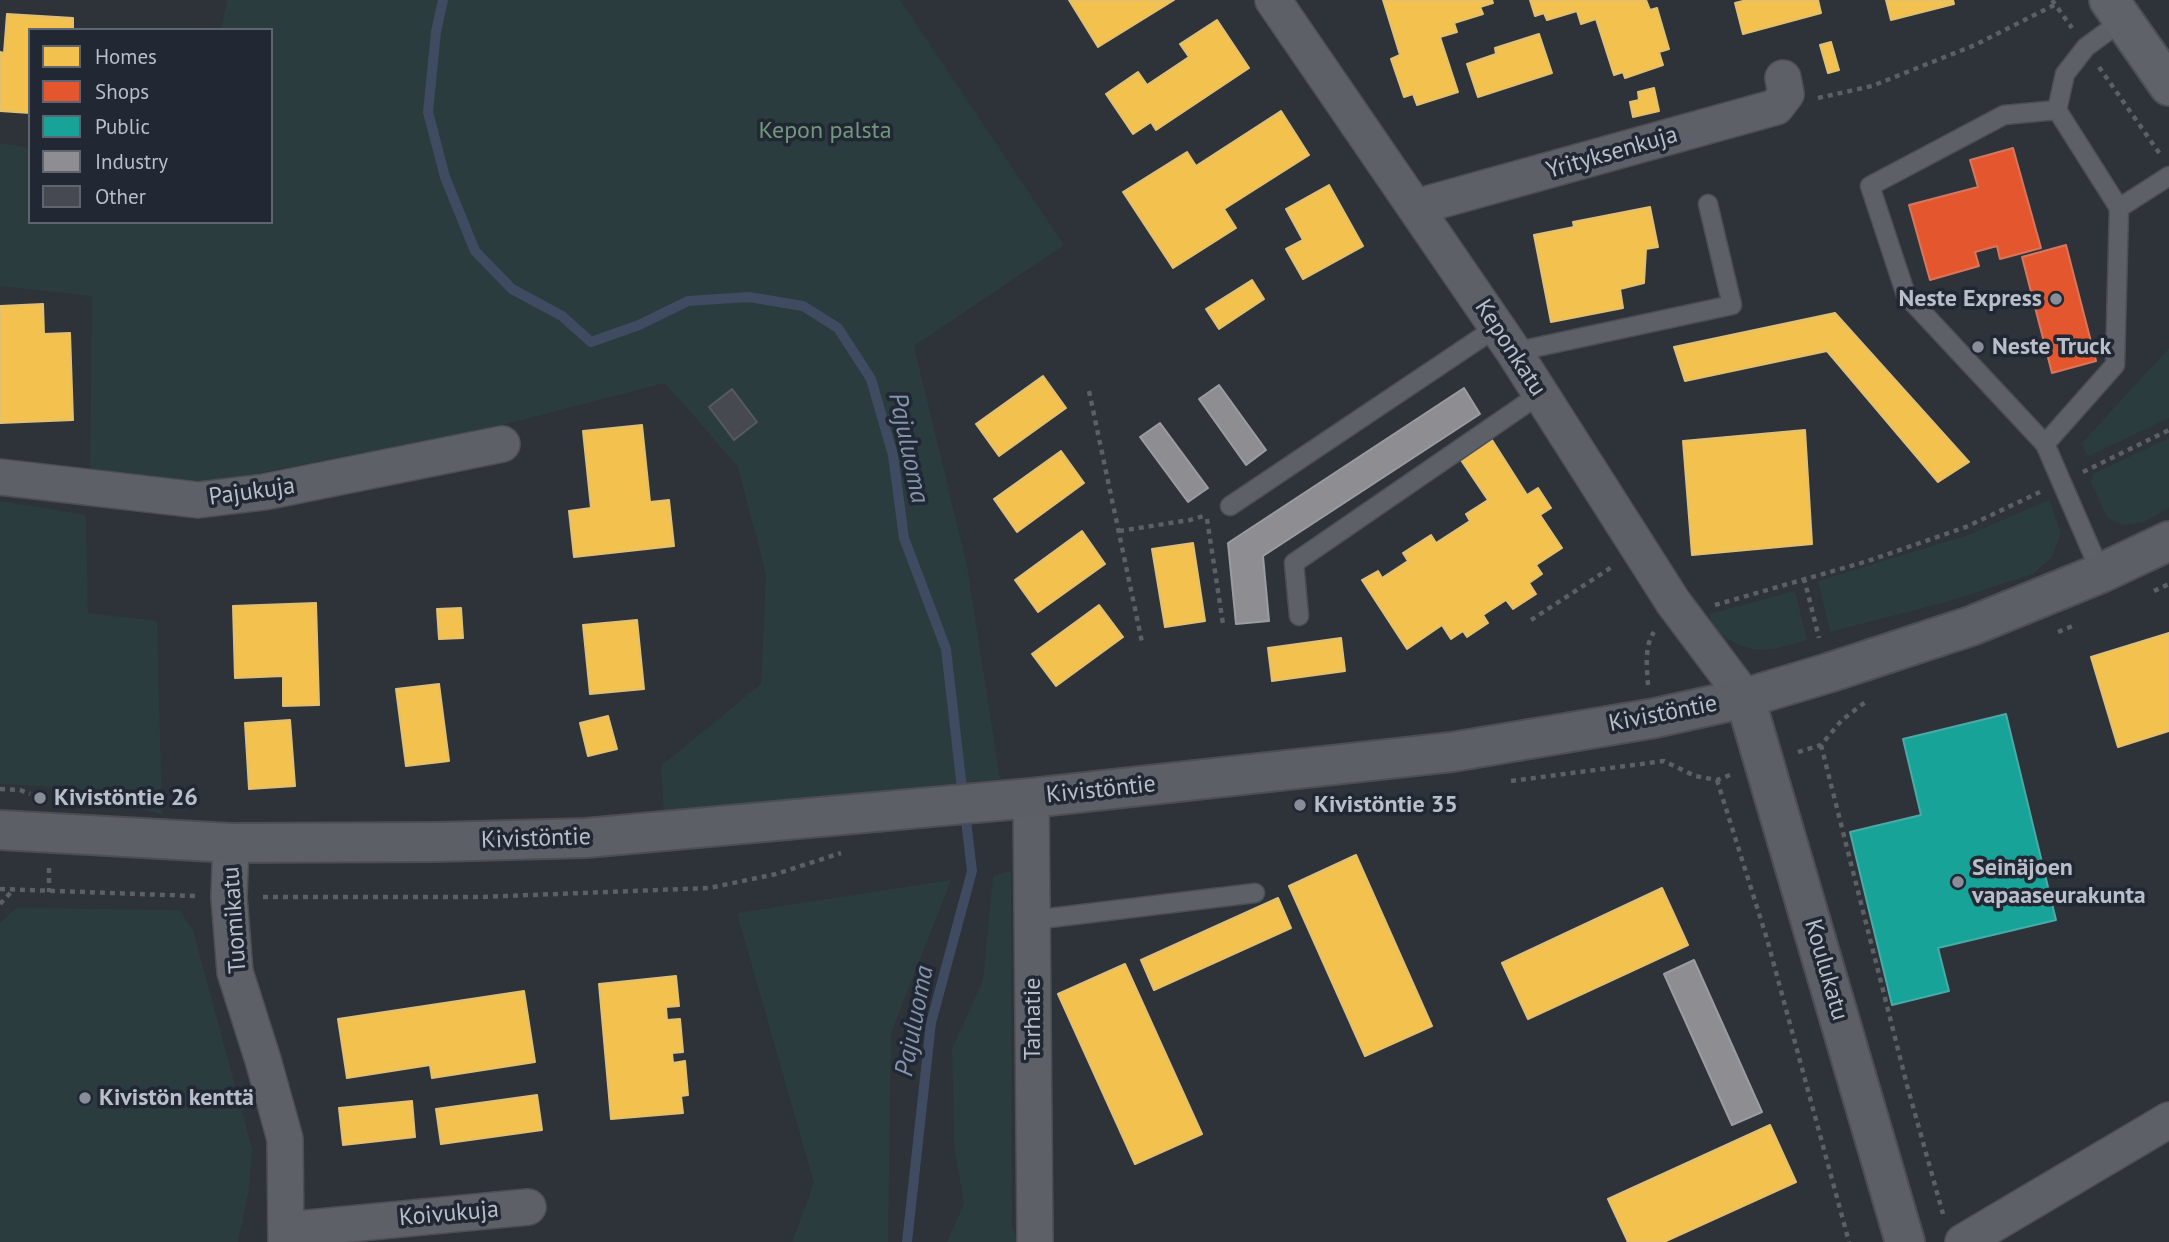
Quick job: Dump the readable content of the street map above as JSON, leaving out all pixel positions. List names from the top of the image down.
{
  "streets": {
    "main road": ["Kivistöntie", "Koulukatu"],
    "street": [
      "Yrityksenkuja",
      "Keponkatu",
      "Pajukuja",
      "Tuomikatu",
      "Tarhatie",
      "Koivukuja"
    ]
  },
  "crossings": [
    ["Yrityksenkuja", "Keponkatu"],
    ["Keponkatu", "Kivistöntie"],
    ["Keponkatu", "Koulukatu"],
    ["Kivistöntie", "Tuomikatu"],
    ["Kivistöntie", "Koulukatu"],
    ["Kivistöntie", "Tarhatie"],
    ["Tuomikatu", "Koivukuja"]
  ],
  "water": ["Pajuluoma"],
  "parks": ["Kepon palsta"],
  "places": [
    "Neste Express",
    "Neste Truck",
    "Kivistöntie 26",
    "Kivistöntie 35",
    "Seinäjoen vapaaseurakunta",
    "Kivistön kenttä"
  ],
  "legend": [
    "Homes",
    "Shops",
    "Public",
    "Industry",
    "Other"
  ]
}
